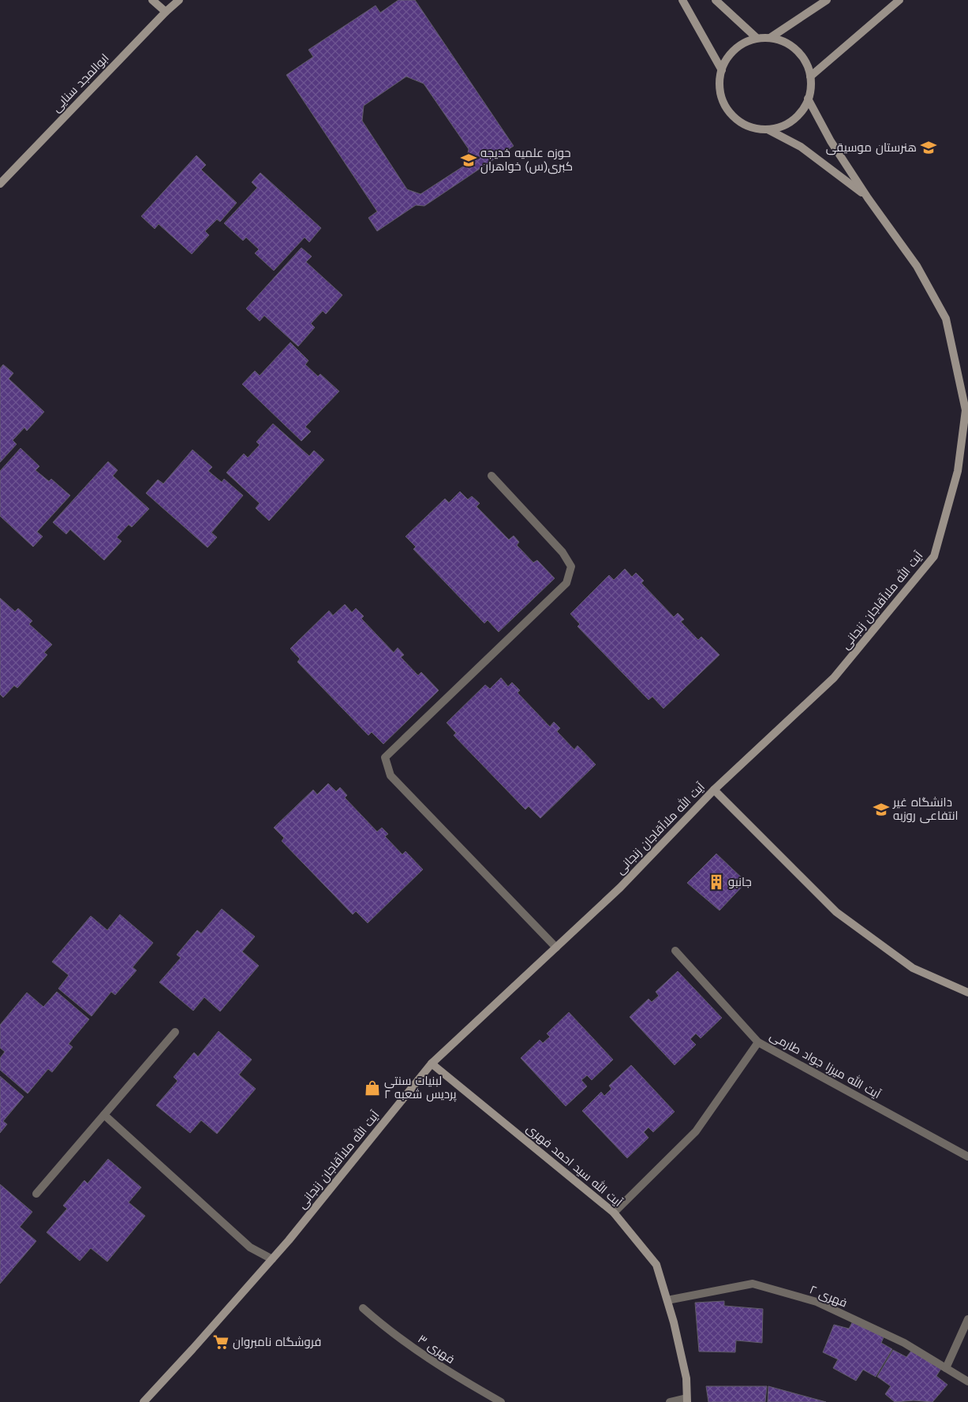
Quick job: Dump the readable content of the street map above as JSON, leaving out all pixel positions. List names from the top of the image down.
{
  "streets": {
    "main road": ["ابوالمجد سنایی", "آیت الله ملاآقاجان زنجانی", "آیت الله سید احمد فهری"],
    "street": ["آیت الله میرزا جواد طارمی", "فهری ۲", "فهری ۳"]
  },
  "crossings": [
    ["آیت الله ملاآقاجان زنجانی", "آیت الله سید احمد فهری"],
    ["آیت الله سید احمد فهری", "فهری ۲"]
  ],
  "places": {
    "school or university": ["هنرستان موسیقی", "حوزه علمیه خدیجه کبری(س) خواهران", "دانشگاه غیر انتفاعی روزبه"],
    "building": ["جانبو"],
    "shop": ["لبنیات سنتی پردیس شعبه ۲"],
    "supermarket": ["فروشگاه نامبروان"]
  }
}
